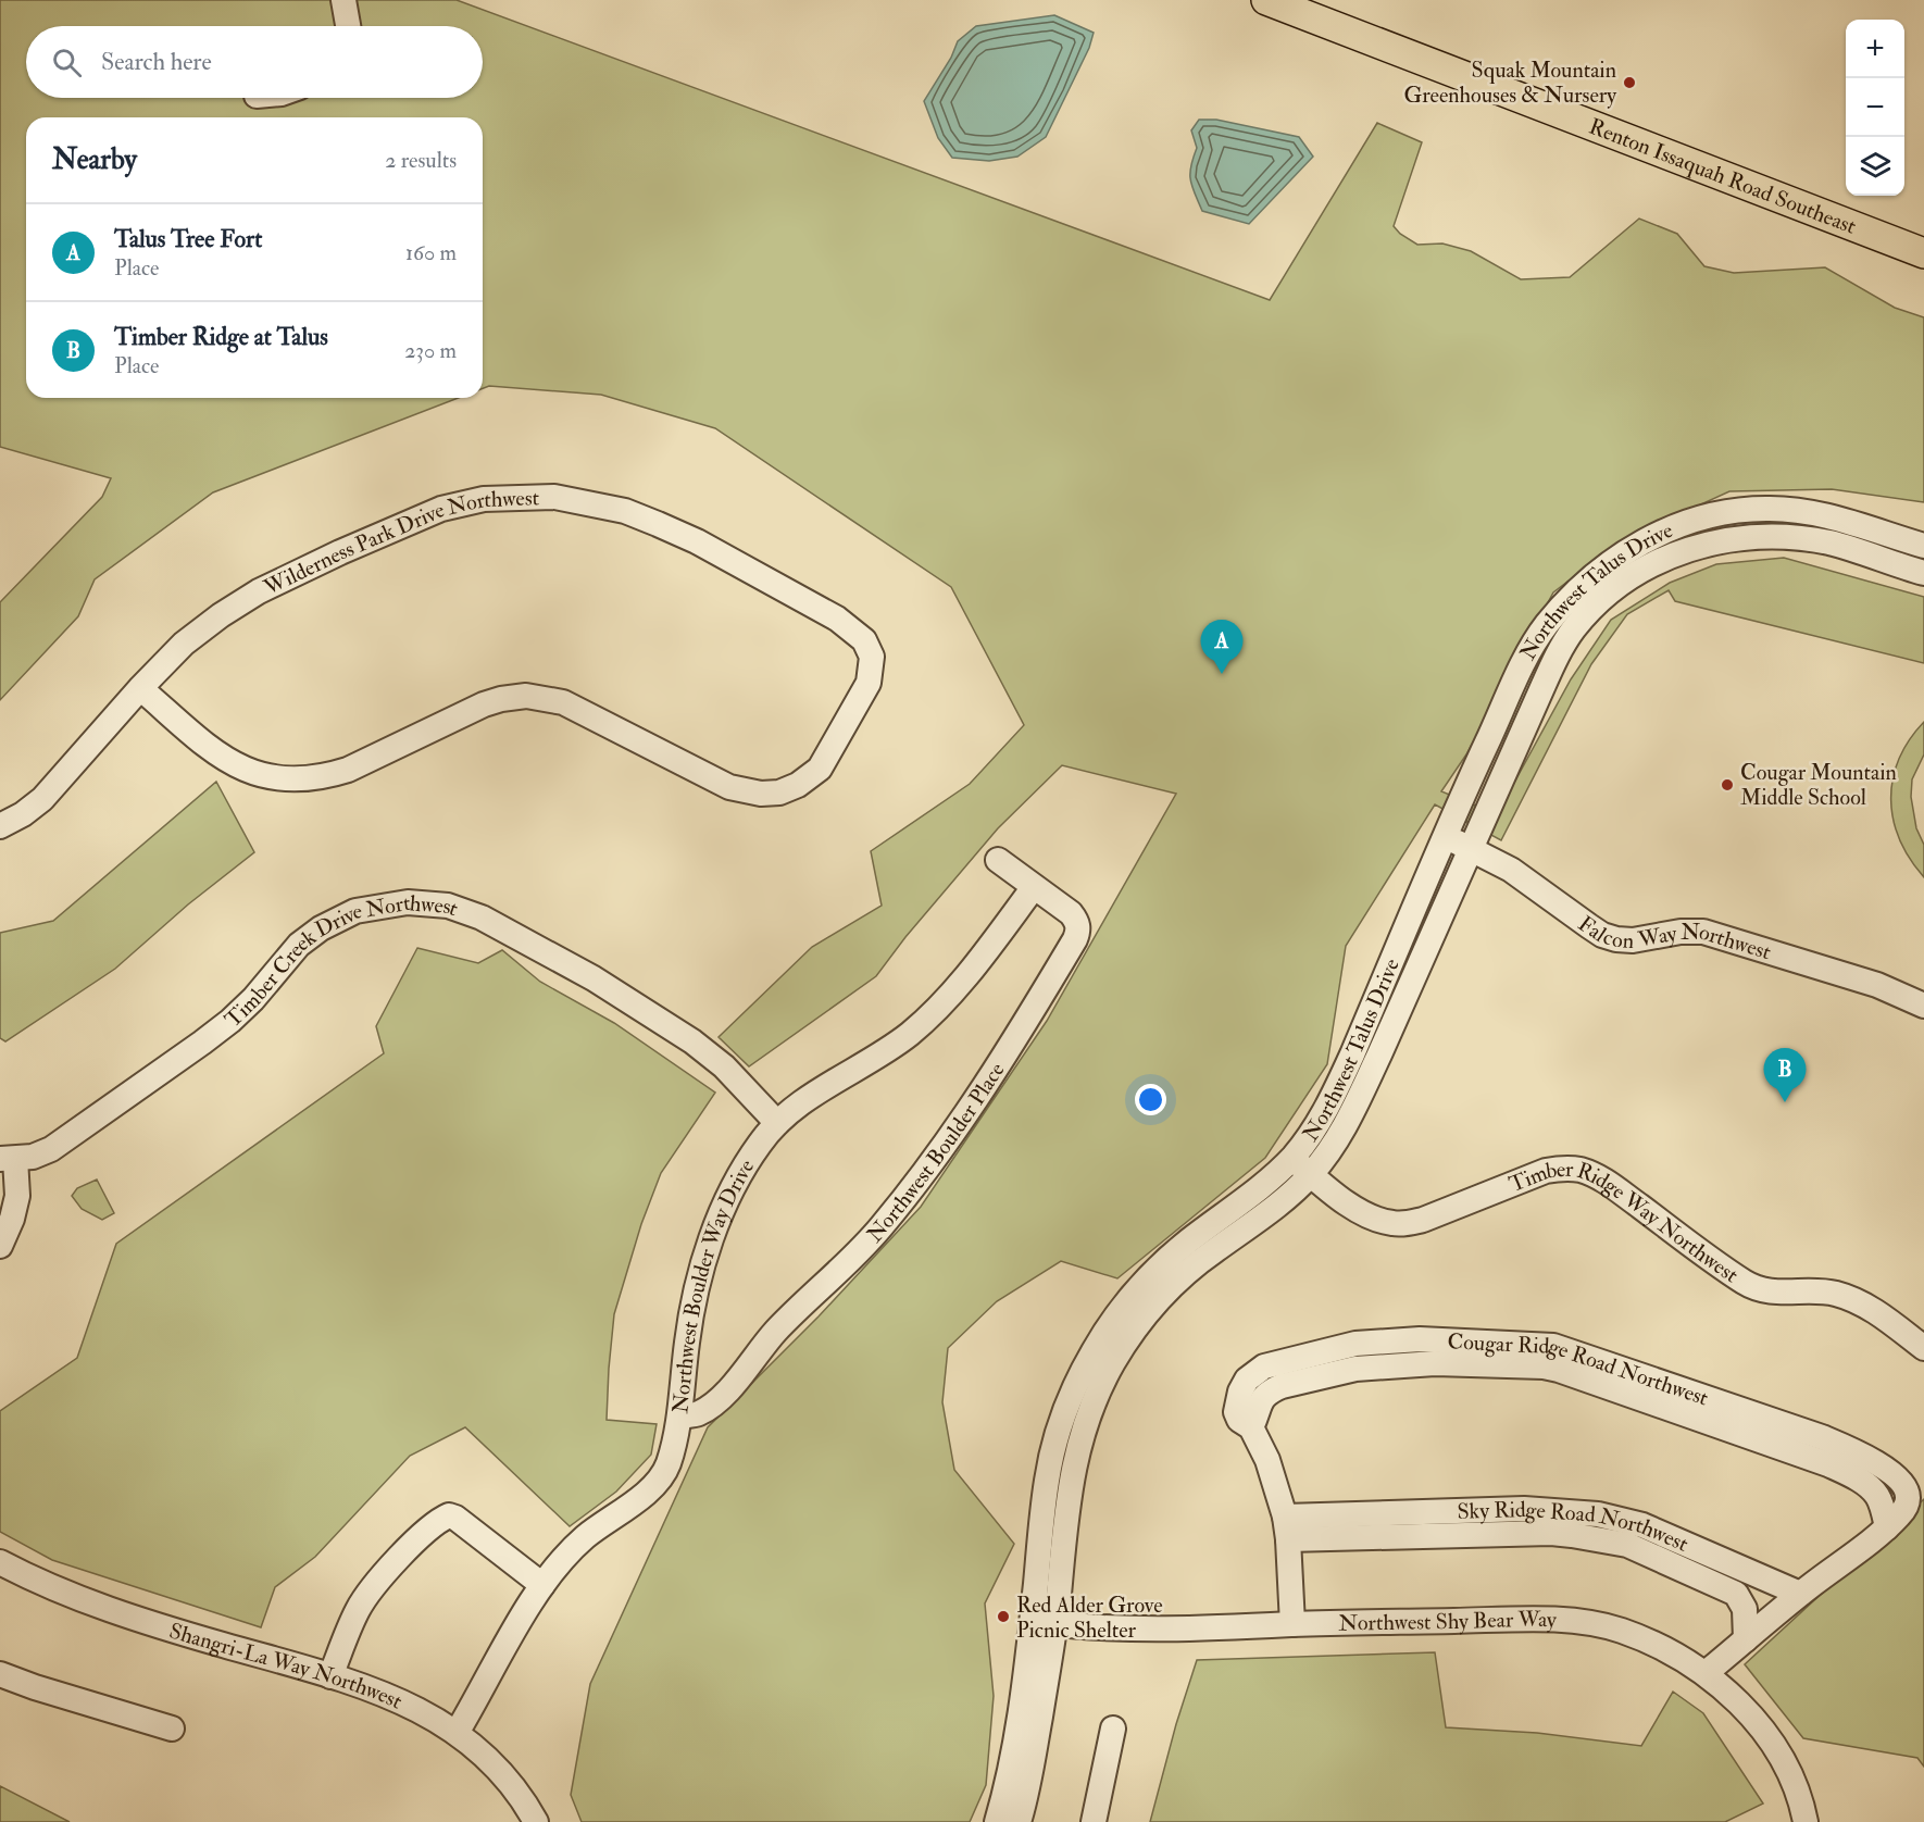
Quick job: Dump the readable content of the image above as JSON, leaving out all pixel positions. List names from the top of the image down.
{
  "streets": {
    "main road": ["Renton Issaquah Road Southeast"],
    "street": [
      "Wilderness Park Drive Northwest",
      "Northwest Talus Drive",
      "Falcon Way Northwest",
      "Timber Creek Drive Northwest",
      "Northwest Boulder Place",
      "Timber Ridge Way Northwest",
      "Northwest Boulder Way Drive",
      "Cougar Ridge Road Northwest",
      "Sky Ridge Road Northwest",
      "Northwest Shy Bear Way",
      "Shangri-La Way Northwest"
    ]
  },
  "crossings": [
    ["Northwest Talus Drive", "Falcon Way Northwest"],
    ["Northwest Talus Drive", "Timber Ridge Way Northwest"],
    ["Northwest Talus Drive", "Northwest Shy Bear Way"],
    ["Timber Creek Drive Northwest", "Northwest Boulder Way Drive"],
    ["Northwest Boulder Place", "Northwest Boulder Way Drive"],
    ["Northwest Boulder Way Drive", "Shangri-La Way Northwest"],
    ["Cougar Ridge Road Northwest", "Sky Ridge Road Northwest"]
  ],
  "places": ["Squak Mountain Greenhouses & Nursery", "Cougar Mountain Middle School", "Red Alder Grove Picnic Shelter"],
  "page": {
    "map_buttons": ["+", "−"],
    "search": "Search here",
    "heading": ["Nearby", "2 results"],
    "list": [
      {
        "mark": "A",
        "name": "Talus Tree Fort",
        "note": "Place",
        "value": "160 m"
      },
      {
        "mark": "B",
        "name": "Timber Ridge at Talus",
        "note": "Place",
        "value": "230 m"
      }
    ],
    "pins": ["A", "B"]
  }
}
